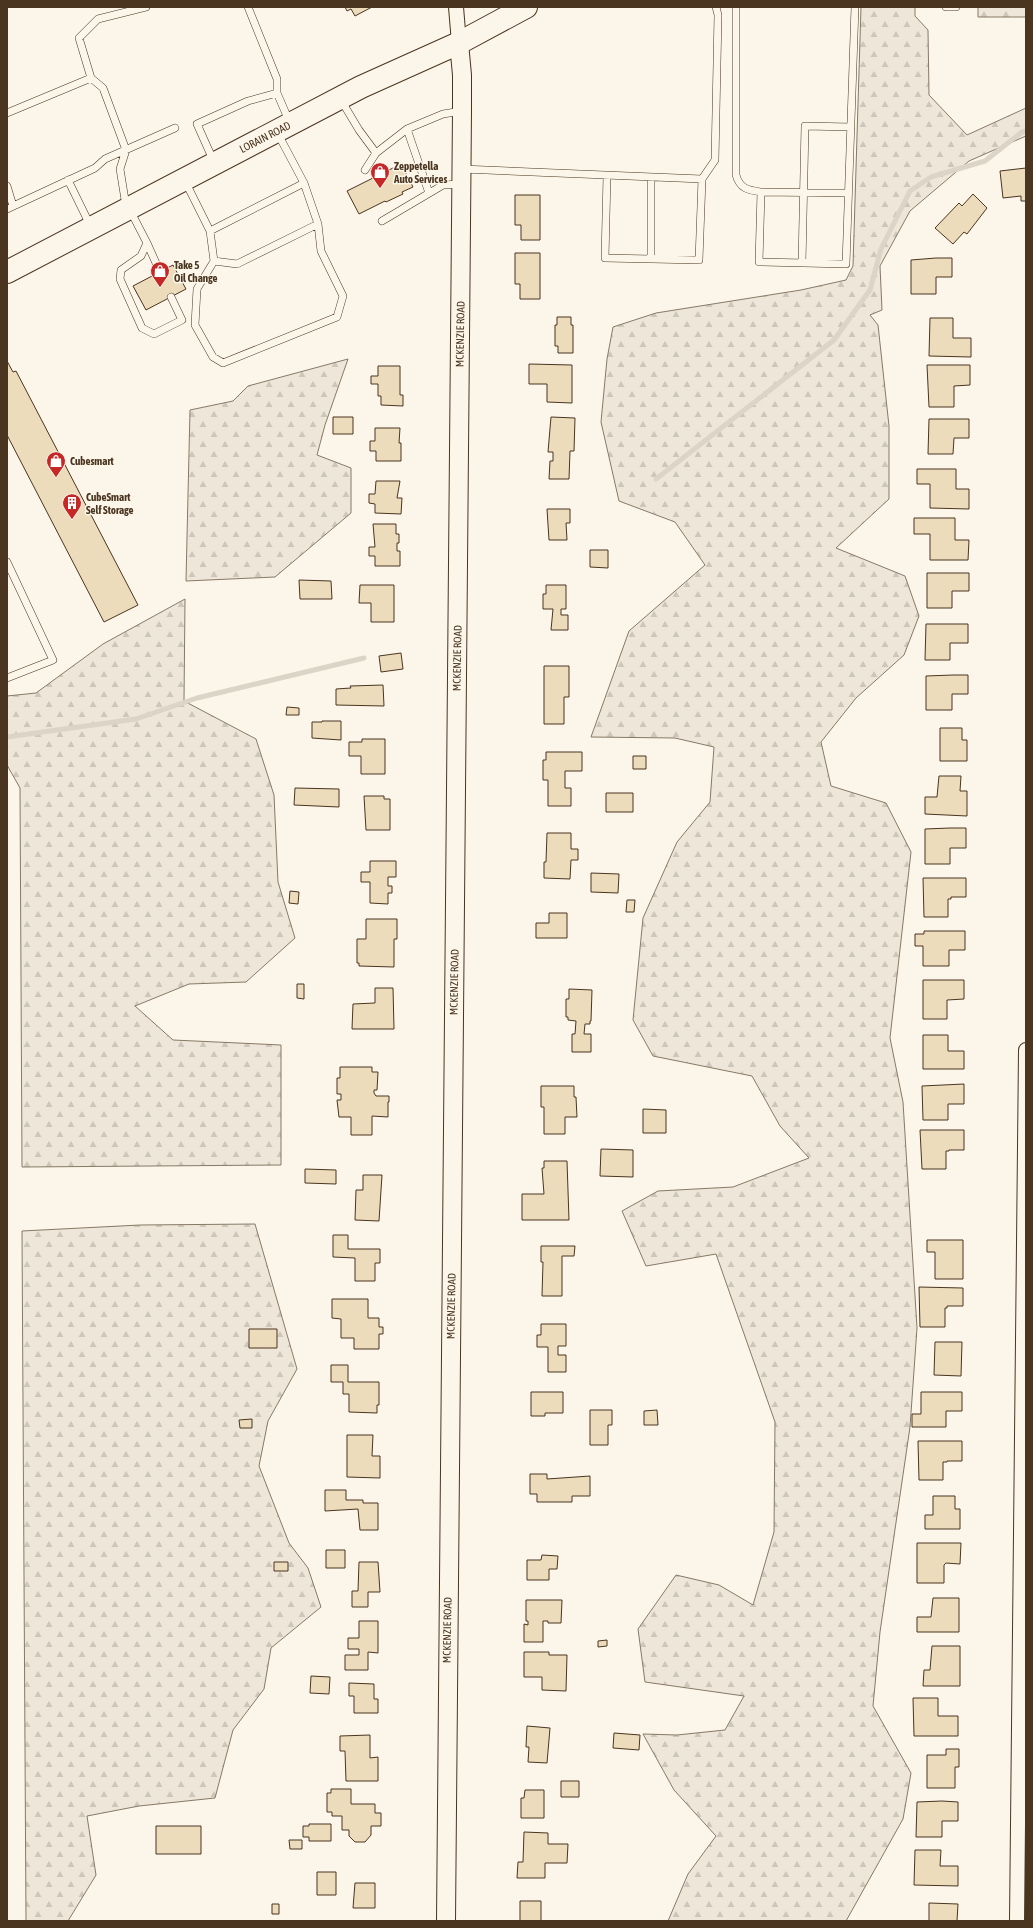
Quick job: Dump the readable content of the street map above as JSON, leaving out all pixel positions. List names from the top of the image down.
{
  "streets": {
    "main road": ["LORAIN ROAD"],
    "street": ["MCKENZIE ROAD"]
  },
  "crossings": [
    ["LORAIN ROAD", "MCKENZIE ROAD"]
  ],
  "places": {
    "shop": ["Zeppetella Auto Services", "Take 5 Oil Change", "Cubesmart"],
    "building": ["CubeSmart Self Storage"]
  }
}
